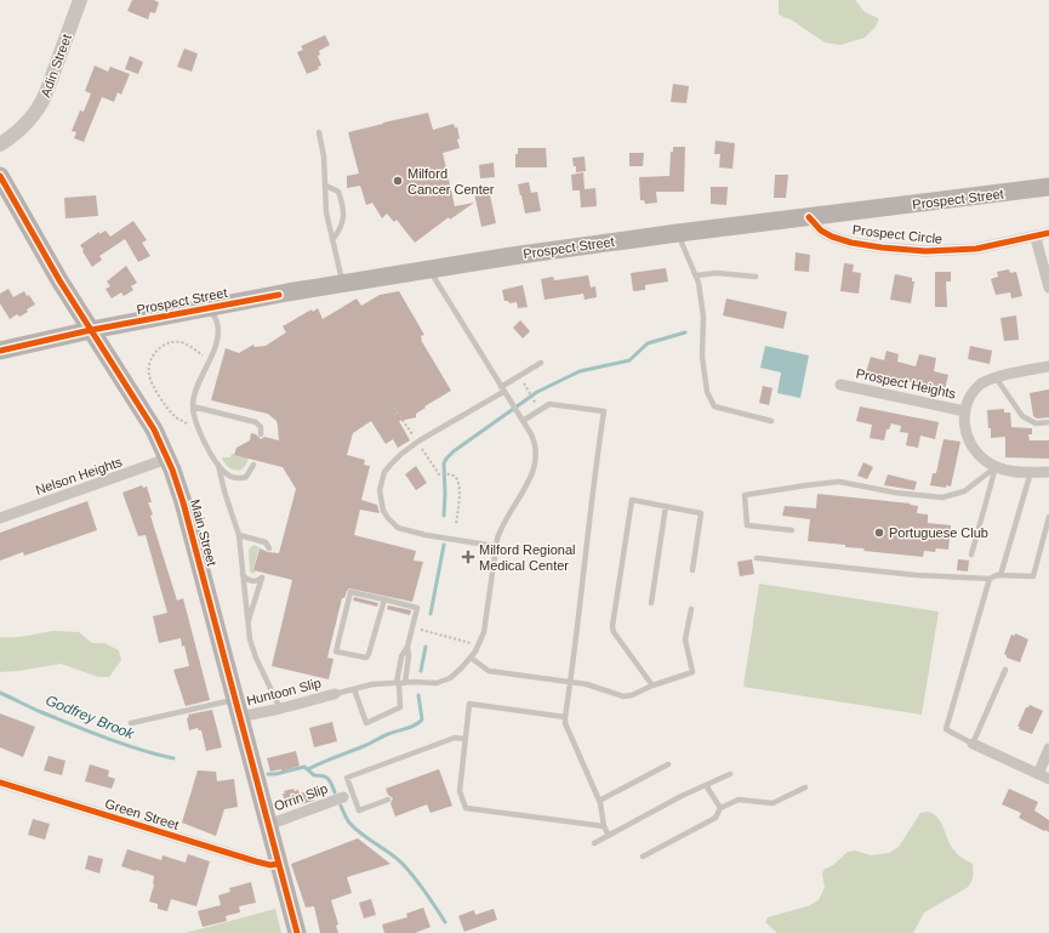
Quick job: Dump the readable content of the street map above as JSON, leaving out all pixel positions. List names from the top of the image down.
{
  "streets": {
    "main road": ["Prospect Street", "Main Street"],
    "street": [
      "Adin Street",
      "Prospect Circle",
      "Prospect Heights",
      "Nelson Heights",
      "Huntoon Slip",
      "Orrin Slip",
      "Green Street"
    ]
  },
  "crossings": [
    ["Prospect Street", "Prospect Circle"],
    ["Prospect Street", "Main Street"],
    ["Nelson Heights", "Main Street"],
    ["Main Street", "Huntoon Slip"],
    ["Main Street", "Orrin Slip"],
    ["Main Street", "Green Street"]
  ],
  "water": ["Godfrey Brook"],
  "places": {
    "other": ["Milford Cancer Center", "Portuguese Club"],
    "health": ["Milford Regional Medical Center"]
  }
}
